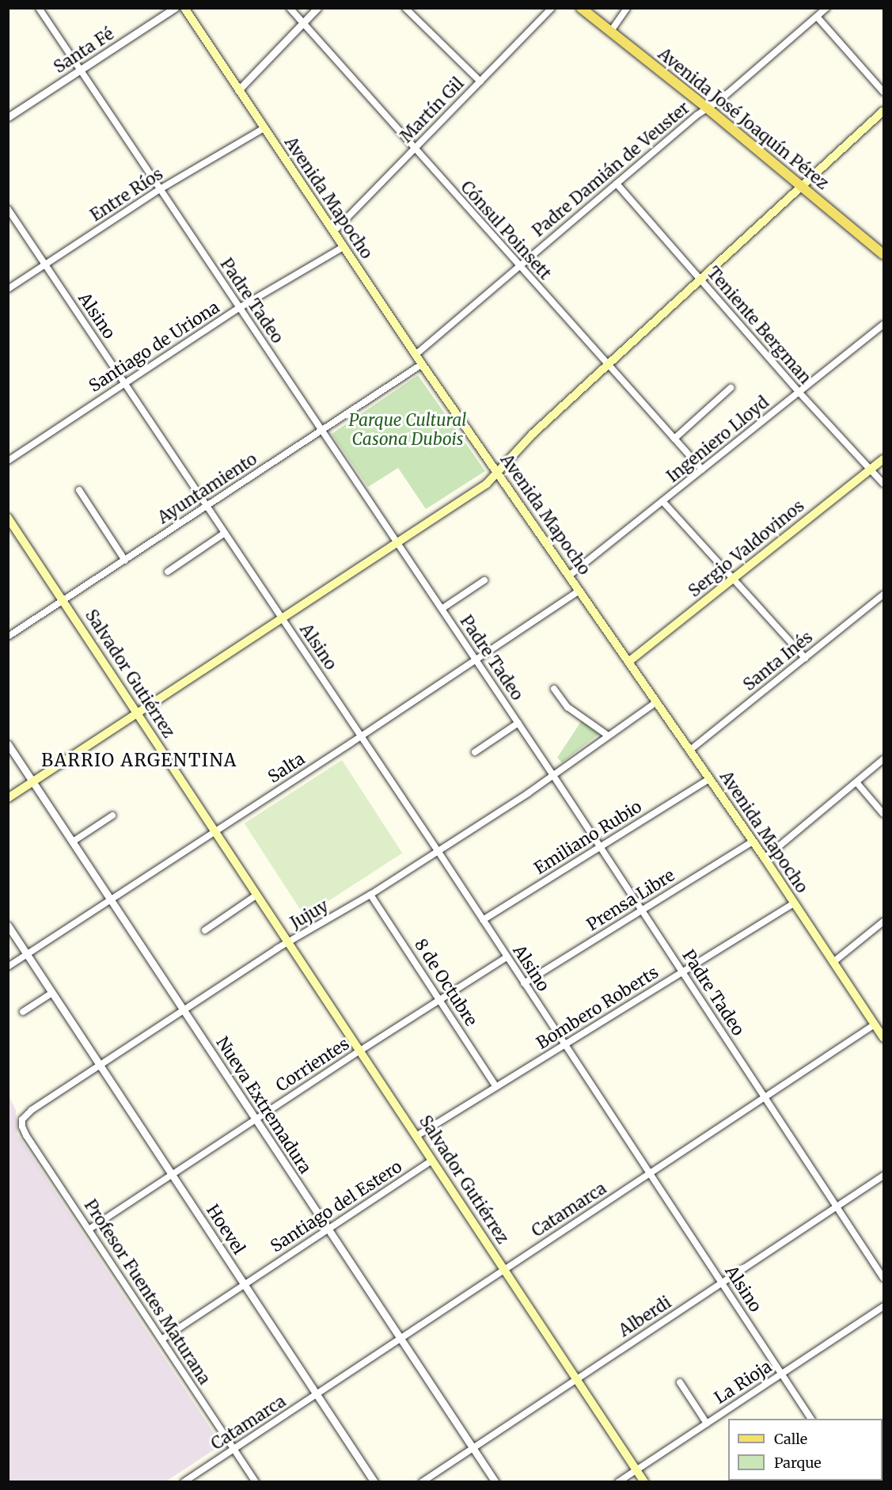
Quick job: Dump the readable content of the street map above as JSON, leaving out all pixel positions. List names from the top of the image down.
{
  "streets": {
    "main road": [
      "Avenida José Joaquín Pérez",
      "Avenida Mapocho",
      "Sergio Valdovinos",
      "Salvador Gutiérrez"
    ],
    "street": [
      "Santa Fé",
      "Martín Gil",
      "Padre Damián de Veuster",
      "Entre Ríos",
      "Cónsul Poinsett",
      "Padre Tadeo",
      "Alsino",
      "Teniente Bergman",
      "Santiago de Uriona",
      "Ingeniero Lloyd",
      "Ayuntamiento",
      "Santa Inés",
      "Salta",
      "Emiliano Rubio",
      "Prensa Libre",
      "Jujuy",
      "8 de Octubre",
      "Bombero Roberts",
      "Corrientes",
      "Nueva Extremadura",
      "Santiago del Estero",
      "Catamarca",
      "Hoevel",
      "Profesor Fuentes Maturana",
      "Alberdi",
      "La Rioja"
    ]
  },
  "crossings": [
    ["Santa Fé", "Padre Tadeo"],
    ["Martín Gil", "Avenida Mapocho"],
    ["Martín Gil", "Cónsul Poinsett"],
    ["Avenida José Joaquín Pérez", "Padre Damián de Veuster"],
    ["Padre Damián de Veuster", "Avenida Mapocho"],
    ["Padre Damián de Veuster", "Cónsul Poinsett"],
    ["Padre Damián de Veuster", "Teniente Bergman"],
    ["Entre Ríos", "Avenida Mapocho"],
    ["Entre Ríos", "Padre Tadeo"],
    ["Entre Ríos", "Alsino"],
    ["Avenida Mapocho", "Santiago de Uriona"],
    ["Avenida Mapocho", "Ingeniero Lloyd"],
    ["Avenida Mapocho", "Ayuntamiento"],
    ["Avenida Mapocho", "Sergio Valdovinos"],
    ["Avenida Mapocho", "Santa Inés"],
    ["Avenida Mapocho", "Salta"],
    ["Avenida Mapocho", "Emiliano Rubio"],
    ["Avenida Mapocho", "Prensa Libre"],
    ["Avenida Mapocho", "Jujuy"],
    ["Avenida Mapocho", "Bombero Roberts"],
    ["Avenida Mapocho", "Catamarca"],
    ["Cónsul Poinsett", "Ingeniero Lloyd"],
    ["Padre Tadeo", "Santiago de Uriona"],
    ["Padre Tadeo", "Ayuntamiento"],
    ["Padre Tadeo", "Salta"],
    ["Padre Tadeo", "Emiliano Rubio"],
    ["Padre Tadeo", "Prensa Libre"],
    ["Padre Tadeo", "Jujuy"],
    ["Padre Tadeo", "Bombero Roberts"],
    ["Padre Tadeo", "Catamarca"],
    ["Padre Tadeo", "Alberdi"],
    ["Alsino", "Santiago de Uriona"],
    ["Alsino", "Ayuntamiento"],
    ["Alsino", "Salta"],
    ["Alsino", "Emiliano Rubio"],
    ["Alsino", "Prensa Libre"],
    ["Alsino", "Jujuy"],
    ["Alsino", "Bombero Roberts"],
    ["Alsino", "Corrientes"],
    ["Alsino", "Catamarca"],
    ["Alsino", "Alberdi"],
    ["Alsino", "La Rioja"],
    ["Teniente Bergman", "Ingeniero Lloyd"],
    ["Teniente Bergman", "Sergio Valdovinos"],
    ["Ayuntamiento", "Salvador Gutiérrez"],
    ["Salvador Gutiérrez", "Salta"],
    ["Salvador Gutiérrez", "Jujuy"],
    ["Salvador Gutiérrez", "Bombero Roberts"],
    ["Salvador Gutiérrez", "Corrientes"],
    ["Salvador Gutiérrez", "Santiago del Estero"],
    ["Salvador Gutiérrez", "Catamarca"],
    ["Salvador Gutiérrez", "Alberdi"],
    ["Salvador Gutiérrez", "La Rioja"],
    ["Salta", "Nueva Extremadura"],
    ["Salta", "Hoevel"],
    ["Jujuy", "8 de Octubre"],
    ["Jujuy", "Nueva Extremadura"],
    ["Jujuy", "Hoevel"],
    ["Jujuy", "Profesor Fuentes Maturana"],
    ["8 de Octubre", "Bombero Roberts"],
    ["8 de Octubre", "Corrientes"],
    ["Corrientes", "Nueva Extremadura"],
    ["Corrientes", "Hoevel"],
    ["Corrientes", "Profesor Fuentes Maturana"],
    ["Nueva Extremadura", "Santiago del Estero"],
    ["Nueva Extremadura", "Catamarca"],
    ["Nueva Extremadura", "Alberdi"],
    ["Santiago del Estero", "Hoevel"],
    ["Santiago del Estero", "Profesor Fuentes Maturana"],
    ["Catamarca", "Hoevel"],
    ["Catamarca", "Profesor Fuentes Maturana"]
  ],
  "districts": ["BARRIO ARGENTINA"],
  "parks": ["Parque Cultural Casona Dubois"],
  "legend": ["Calle", "Parque"]
}
